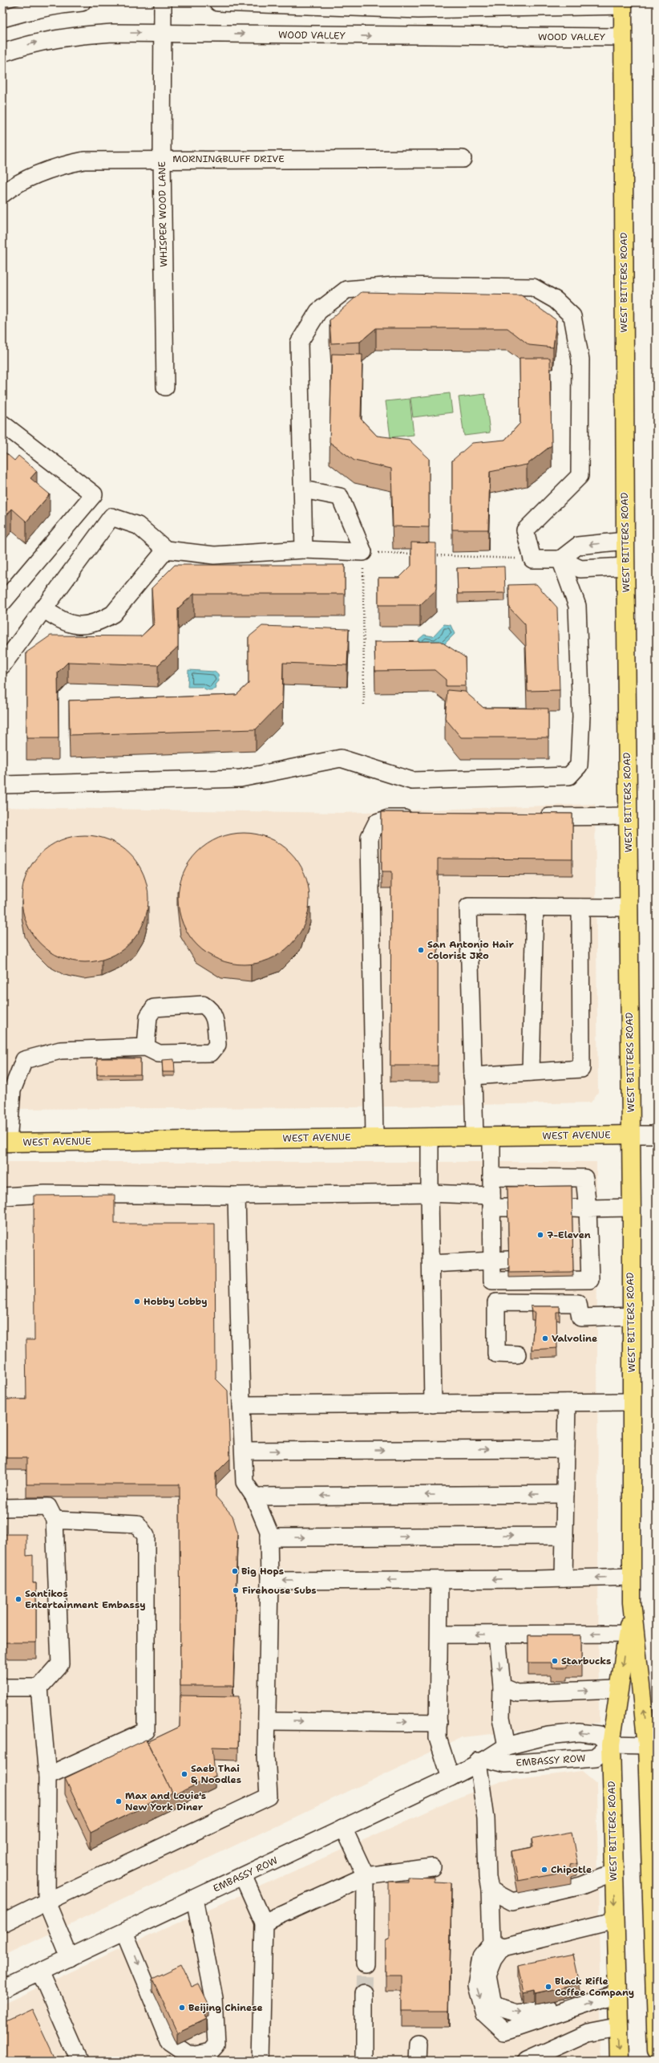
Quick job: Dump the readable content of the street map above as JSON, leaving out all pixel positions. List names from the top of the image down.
{
  "streets": {
    "main road": ["WEST BITTERS ROAD", "WEST AVENUE"],
    "street": [
      "WOOD VALLEY",
      "MORNINGBLUFF DRIVE",
      "WHISPER WOOD LANE",
      "EMBASSY ROW"
    ]
  },
  "crossings": [
    ["WOOD VALLEY", "WHISPER WOOD LANE"],
    ["WOOD VALLEY", "WEST BITTERS ROAD"],
    ["MORNINGBLUFF DRIVE", "WHISPER WOOD LANE"],
    ["WEST BITTERS ROAD", "WEST AVENUE"],
    ["WEST BITTERS ROAD", "EMBASSY ROW"]
  ],
  "places": [
    "San Antonio Hair Colorist JRo",
    "7-Eleven",
    "Hobby Lobby",
    "Valvoline",
    "Big Hops",
    "Firehouse Subs",
    "Santikos Entertainment Embassy",
    "Starbucks",
    "Saeb Thai & Noodles",
    "Max and Louie's New York Diner",
    "Chipotle",
    "Black Rifle Coffee Company",
    "Beijing Chinese"
  ]
}
